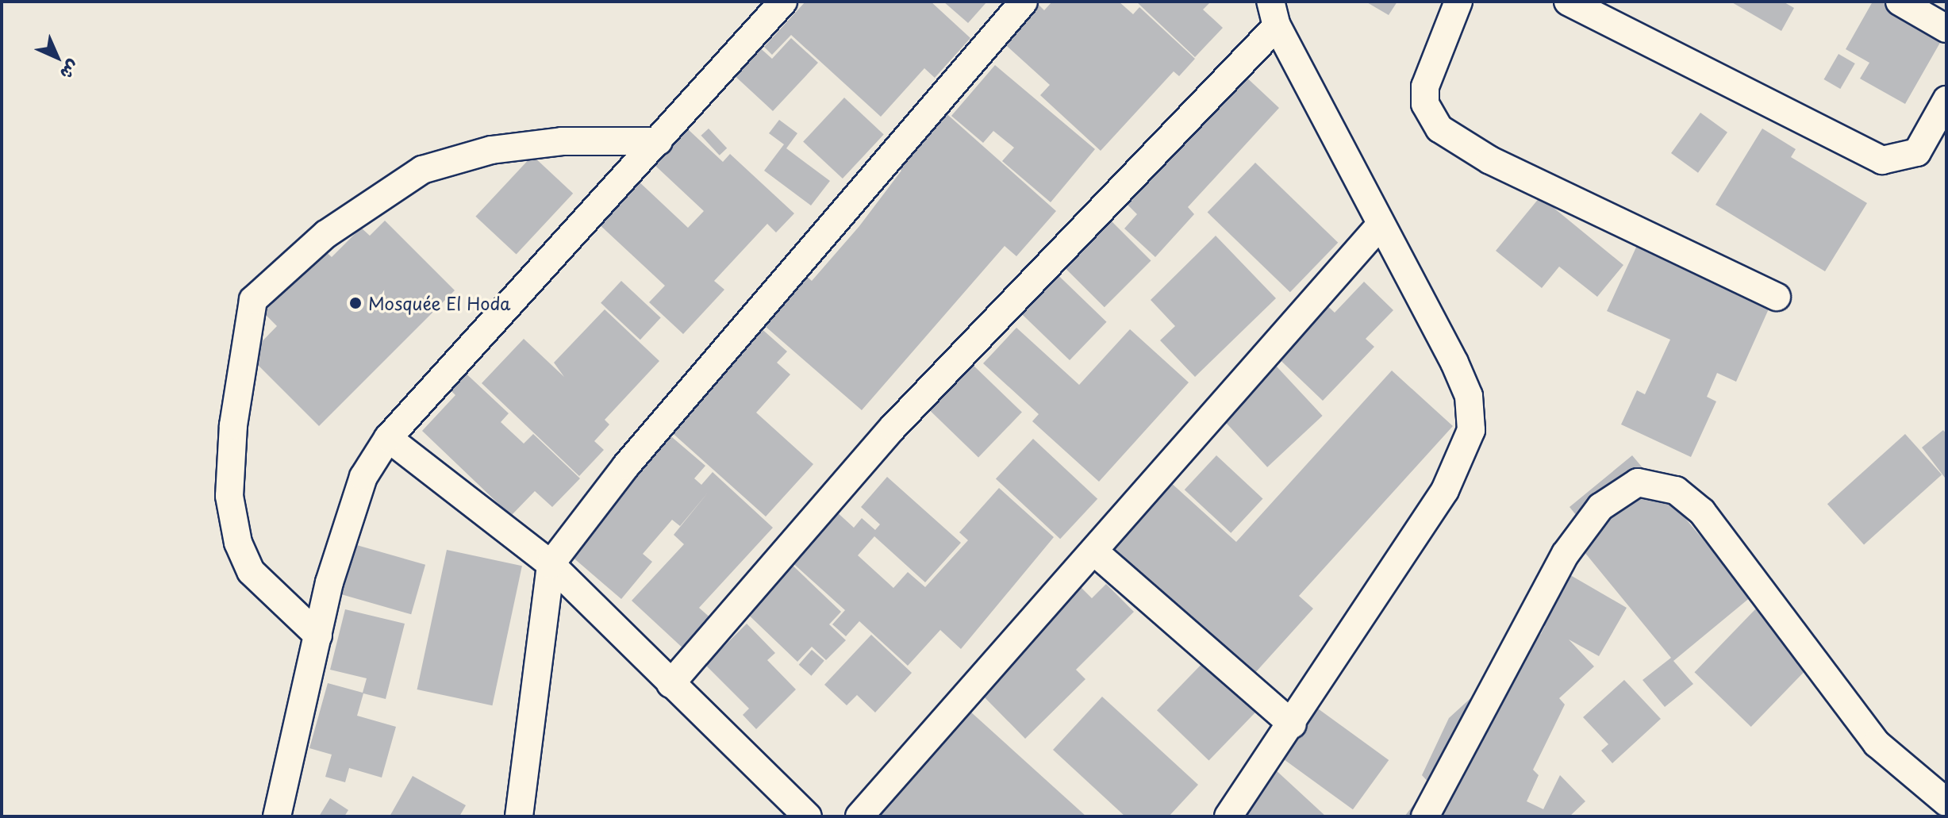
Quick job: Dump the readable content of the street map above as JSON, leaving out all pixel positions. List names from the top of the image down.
{
  "places": ["Mosquée El Hoda"],
  "north": "bottom right"
}
